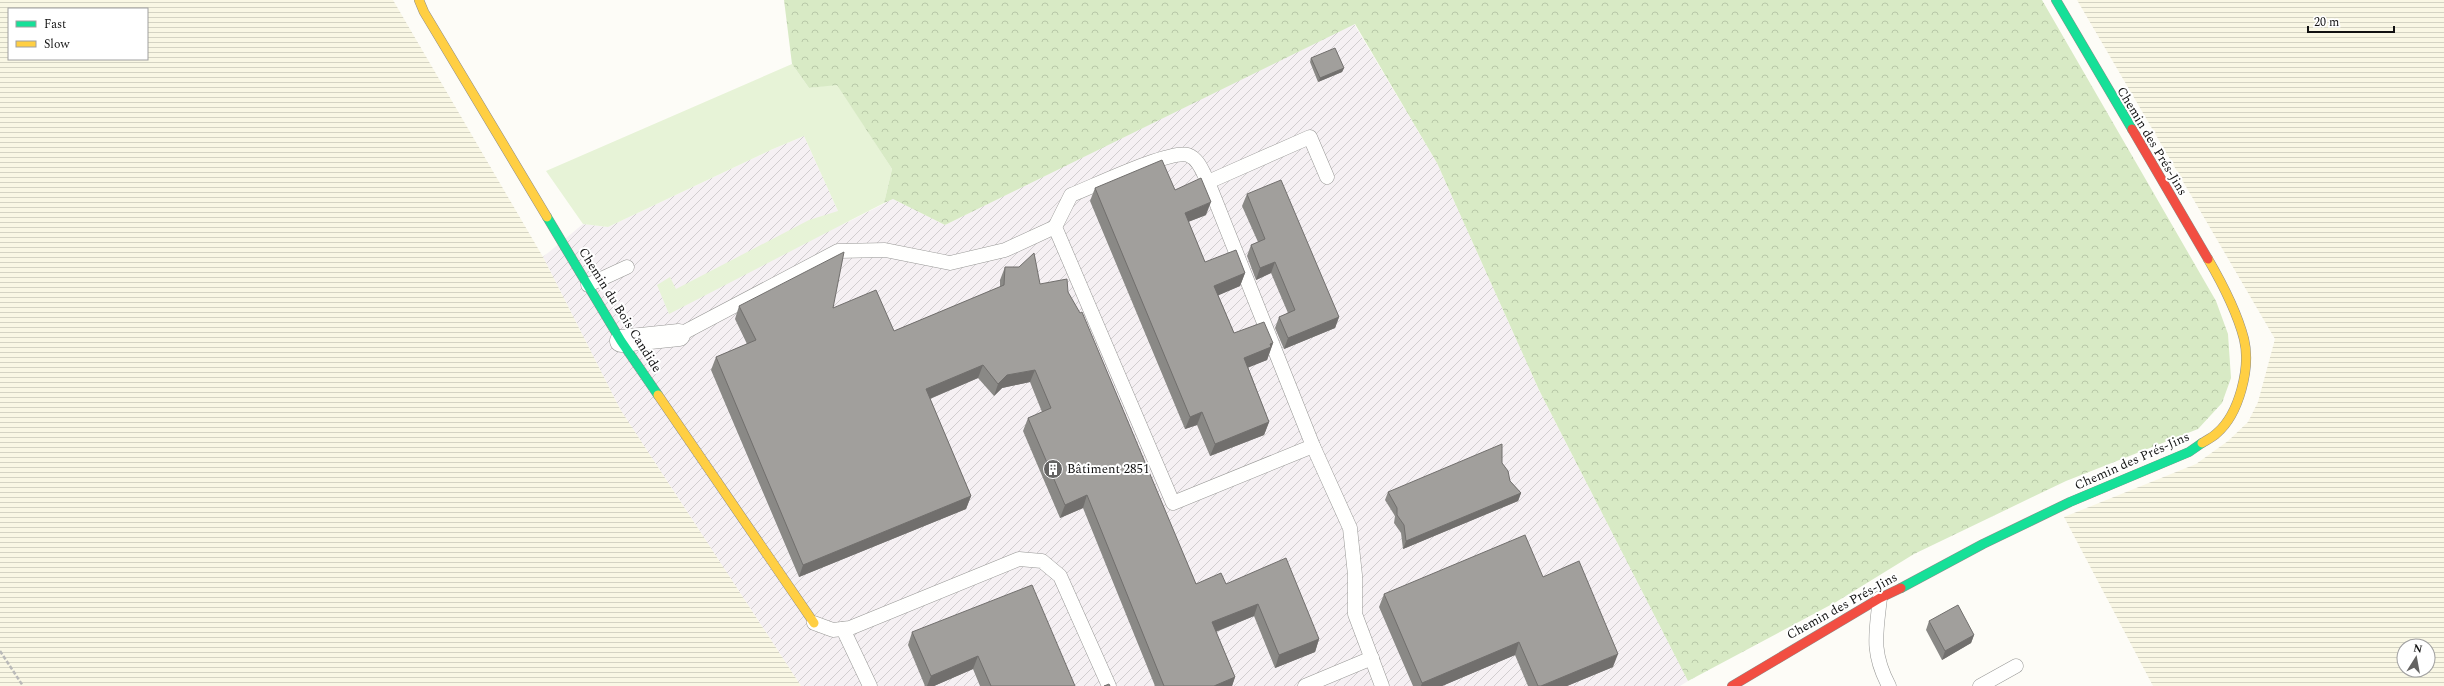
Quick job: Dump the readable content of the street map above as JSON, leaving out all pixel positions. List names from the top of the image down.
{
  "streets": {
    "street": ["Chemin des Prés-Jins", "Chemin du Bois Candide"]
  },
  "places": {
    "building": ["Bâtiment 2851"]
  },
  "legend": ["Fast", "Slow"],
  "scale_bar": "20 m",
  "north": "top"
}
